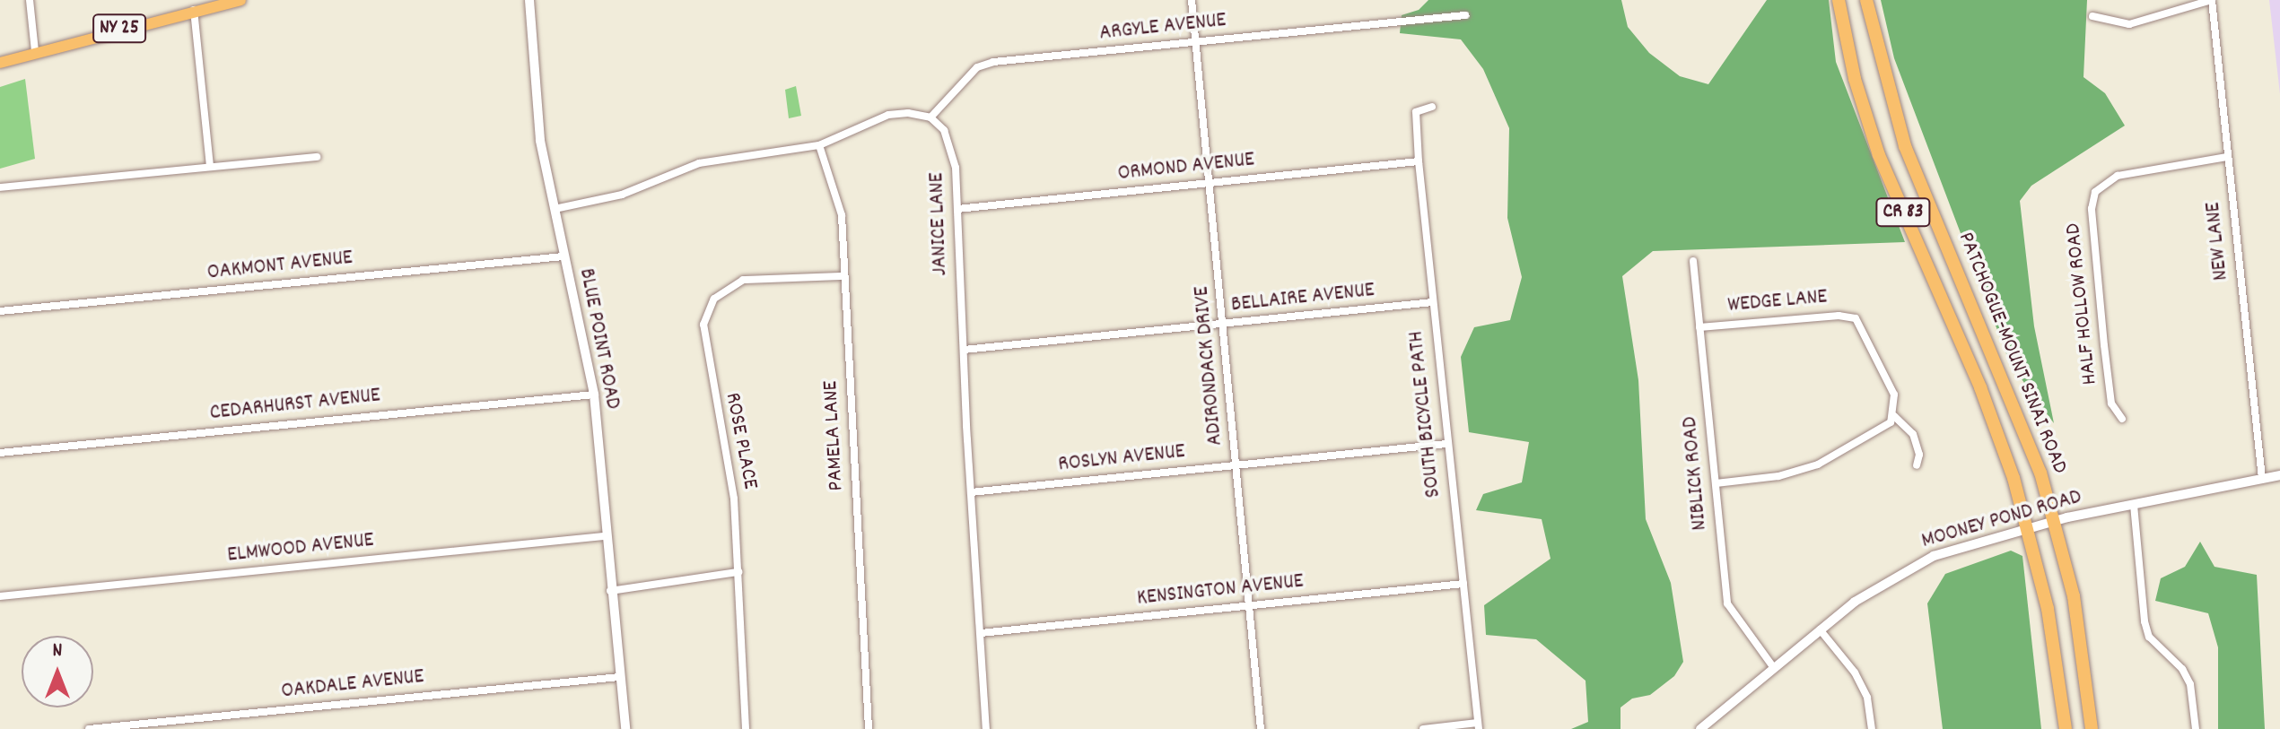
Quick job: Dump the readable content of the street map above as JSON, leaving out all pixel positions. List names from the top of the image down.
{
  "streets": {
    "highway": ["CR 83", "PATCHOGUE-MOUNT SINAI ROAD"],
    "main road": ["NY 25"],
    "street": [
      "ARGYLE AVENUE",
      "ORMOND AVENUE",
      "JANICE LANE",
      "NEW LANE",
      "OAKMONT AVENUE",
      "BELLAIRE AVENUE",
      "WEDGE LANE",
      "HALF HOLLOW ROAD",
      "BLUE POINT ROAD",
      "ADIRONDACK DRIVE",
      "CEDARHURST AVENUE",
      "SOUTH BICYCLE PATH",
      "PAMELA LANE",
      "ROSE PLACE",
      "ROSLYN AVENUE",
      "NIBLICK ROAD",
      "MOONEY POND ROAD",
      "ELMWOOD AVENUE",
      "KENSINGTON AVENUE",
      "OAKDALE AVENUE"
    ]
  },
  "crossings": [
    ["ARGYLE AVENUE", "JANICE LANE"],
    ["ARGYLE AVENUE", "ADIRONDACK DRIVE"],
    ["ORMOND AVENUE", "JANICE LANE"],
    ["ORMOND AVENUE", "ADIRONDACK DRIVE"],
    ["ORMOND AVENUE", "SOUTH BICYCLE PATH"],
    ["JANICE LANE", "BELLAIRE AVENUE"],
    ["JANICE LANE", "ROSLYN AVENUE"],
    ["JANICE LANE", "KENSINGTON AVENUE"],
    ["NEW LANE", "HALF HOLLOW ROAD"],
    ["NEW LANE", "MOONEY POND ROAD"],
    ["OAKMONT AVENUE", "BLUE POINT ROAD"],
    ["BELLAIRE AVENUE", "ADIRONDACK DRIVE"],
    ["BELLAIRE AVENUE", "SOUTH BICYCLE PATH"],
    ["WEDGE LANE", "NIBLICK ROAD"],
    ["BLUE POINT ROAD", "CEDARHURST AVENUE"],
    ["BLUE POINT ROAD", "ELMWOOD AVENUE"],
    ["BLUE POINT ROAD", "OAKDALE AVENUE"],
    ["PATCHOGUE-MOUNT SINAI ROAD", "MOONEY POND ROAD"],
    ["ADIRONDACK DRIVE", "ROSLYN AVENUE"],
    ["ADIRONDACK DRIVE", "KENSINGTON AVENUE"],
    ["SOUTH BICYCLE PATH", "ROSLYN AVENUE"],
    ["SOUTH BICYCLE PATH", "KENSINGTON AVENUE"],
    ["PAMELA LANE", "ROSE PLACE"],
    ["NIBLICK ROAD", "MOONEY POND ROAD"]
  ],
  "north": "top"
}
